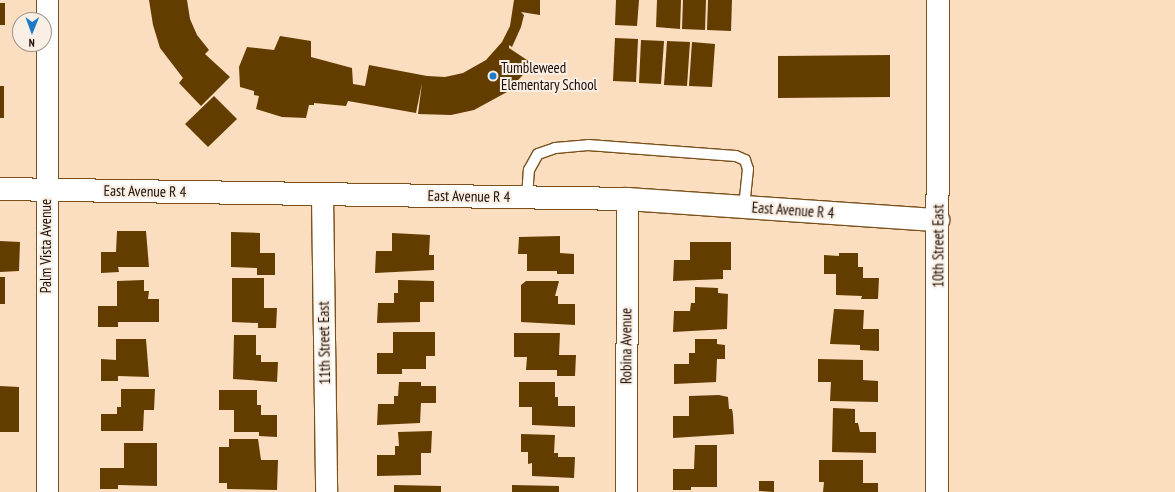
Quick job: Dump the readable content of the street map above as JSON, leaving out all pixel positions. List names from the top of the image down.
{
  "streets": {
    "street": [
      "East Avenue R 4",
      "Palm Vista Avenue",
      "10th Street East",
      "11th Street East",
      "Robina Avenue"
    ]
  },
  "crossings": [
    ["East Avenue R 4", "Palm Vista Avenue"],
    ["East Avenue R 4", "10th Street East"],
    ["East Avenue R 4", "11th Street East"],
    ["East Avenue R 4", "Robina Avenue"]
  ],
  "places": ["Tumbleweed Elementary School"],
  "north": "bottom"
}
